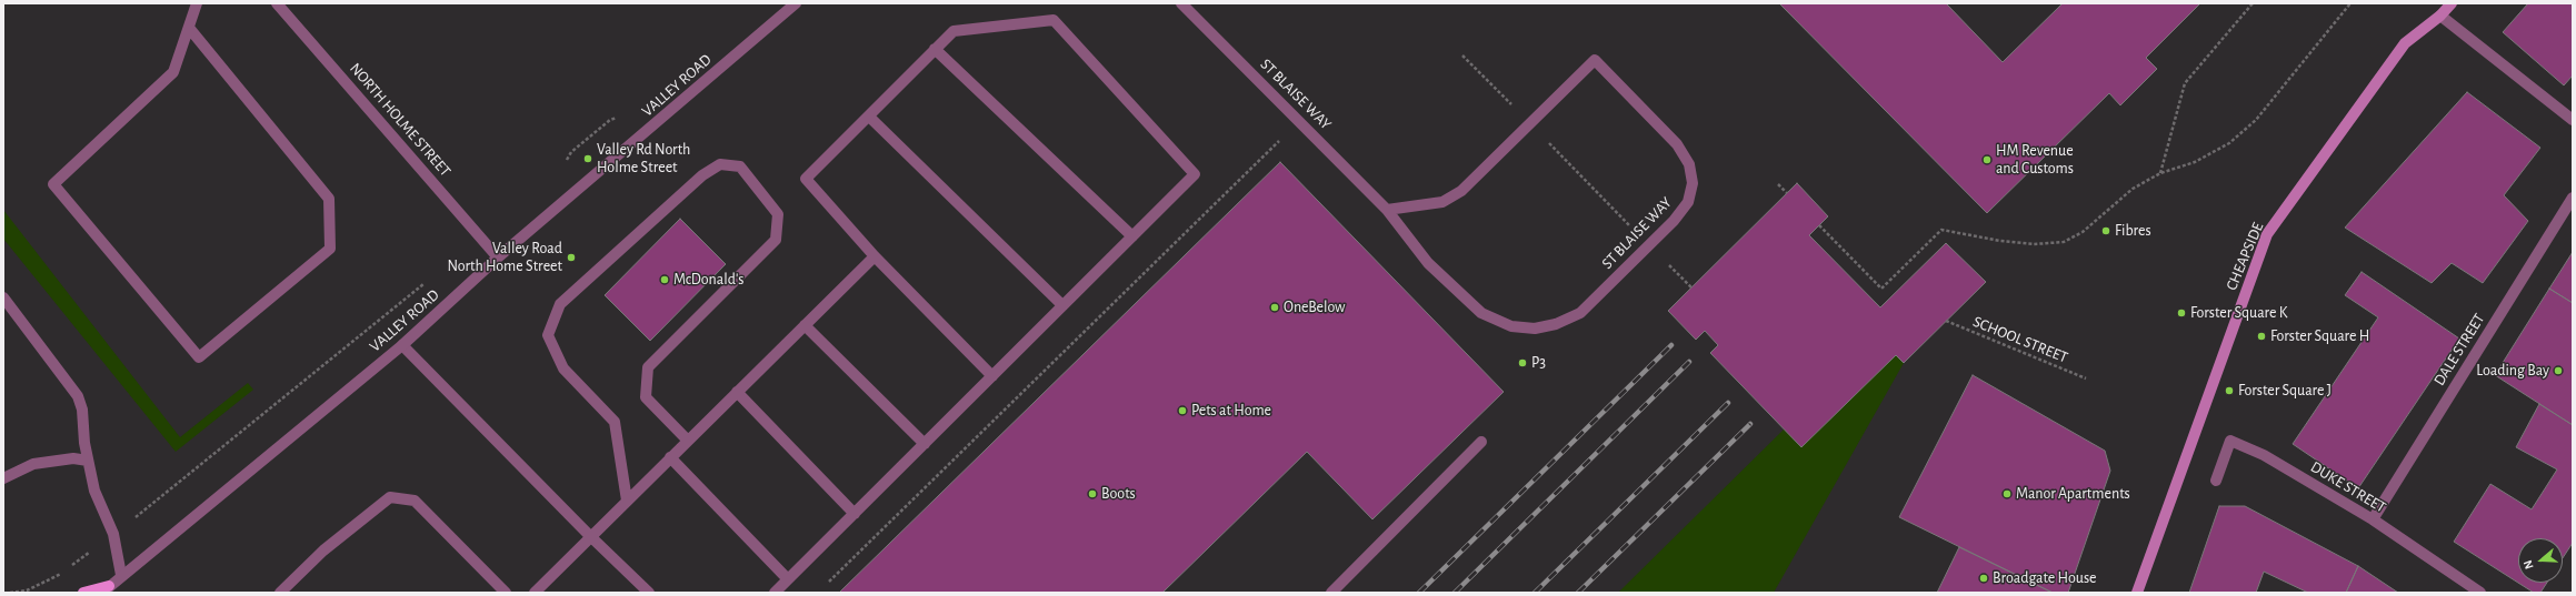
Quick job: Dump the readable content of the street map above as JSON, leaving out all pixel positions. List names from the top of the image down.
{
  "streets": {
    "street": [
      "VALLEY ROAD",
      "ST BLAISE WAY",
      "NORTH HOLME STREET",
      "CHEAPSIDE",
      "DALE STREET",
      "DUKE STREET"
    ],
    "path": ["SCHOOL STREET"]
  },
  "crossings": [
    ["VALLEY ROAD", "NORTH HOLME STREET"],
    ["DALE STREET", "DUKE STREET"]
  ],
  "places": [
    "Valley Rd North Holme Street",
    "HM Revenue and Customs",
    "Fibres",
    "Valley Road North Home Street",
    "McDonald's",
    "OneBelow",
    "Forster Square K",
    "Forster Square H",
    "P3",
    "Loading Bay",
    "Forster Square J",
    "Pets at Home",
    "Boots",
    "Manor Apartments",
    "Broadgate House"
  ],
  "north": "left"
}
